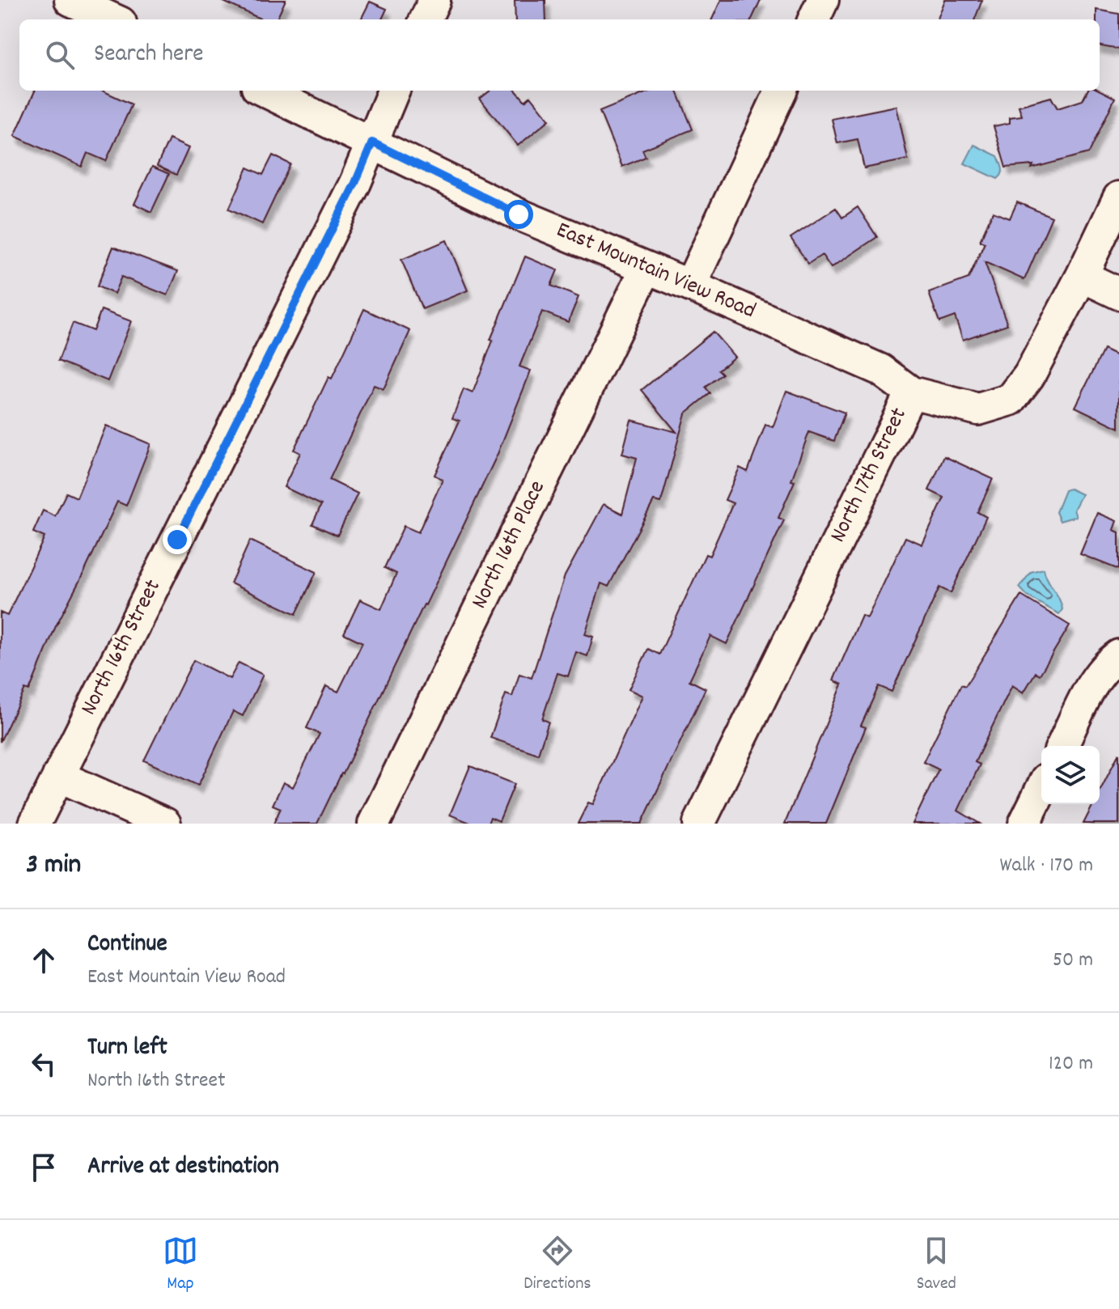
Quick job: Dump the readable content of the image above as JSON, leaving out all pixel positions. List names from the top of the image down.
{
  "streets": {
    "street": [
      "East Mountain View Road",
      "North 17th Street",
      "North 16th Place",
      "North 16th Street"
    ]
  },
  "crossings": [
    ["East Mountain View Road", "North 17th Street"],
    ["East Mountain View Road", "North 16th Place"],
    ["East Mountain View Road", "North 16th Street"]
  ],
  "page": {
    "search": "Search here",
    "heading": ["3 min", "Walk · 170 m"],
    "list": [
      ["Continue", "East Mountain View Road", "50 m"],
      ["Turn left", "North 16th Street", "120 m"],
      "Arrive at destination"
    ],
    "nav": ["Map", "Directions", "Saved"]
  }
}
